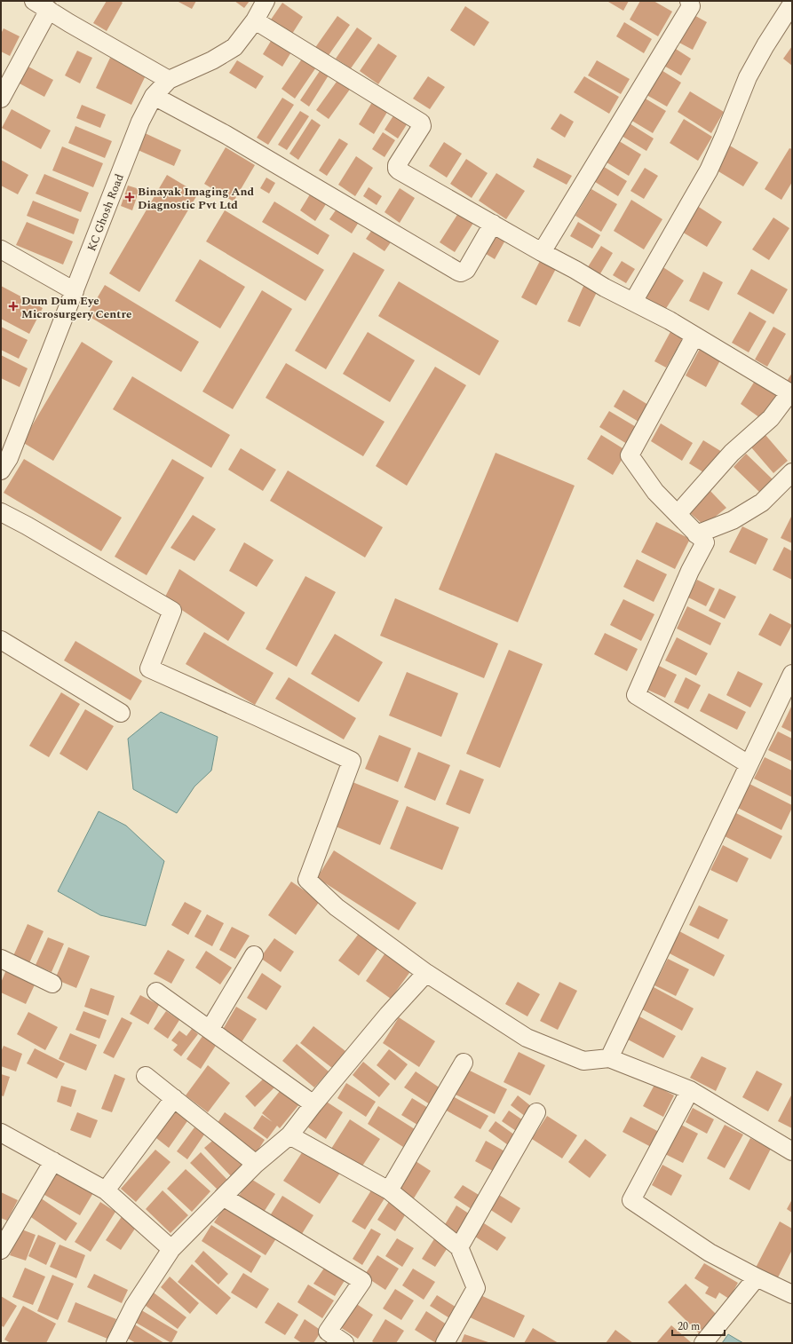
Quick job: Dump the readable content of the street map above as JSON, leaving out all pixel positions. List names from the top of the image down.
{
  "streets": {
    "street": ["KC Ghosh Road"]
  },
  "places": {
    "health": ["Binayak Imaging And Diagnostic Pvt Ltd", "Dum Dum Eye Microsurgery Centre"]
  },
  "scale_bar": "20 m"
}
